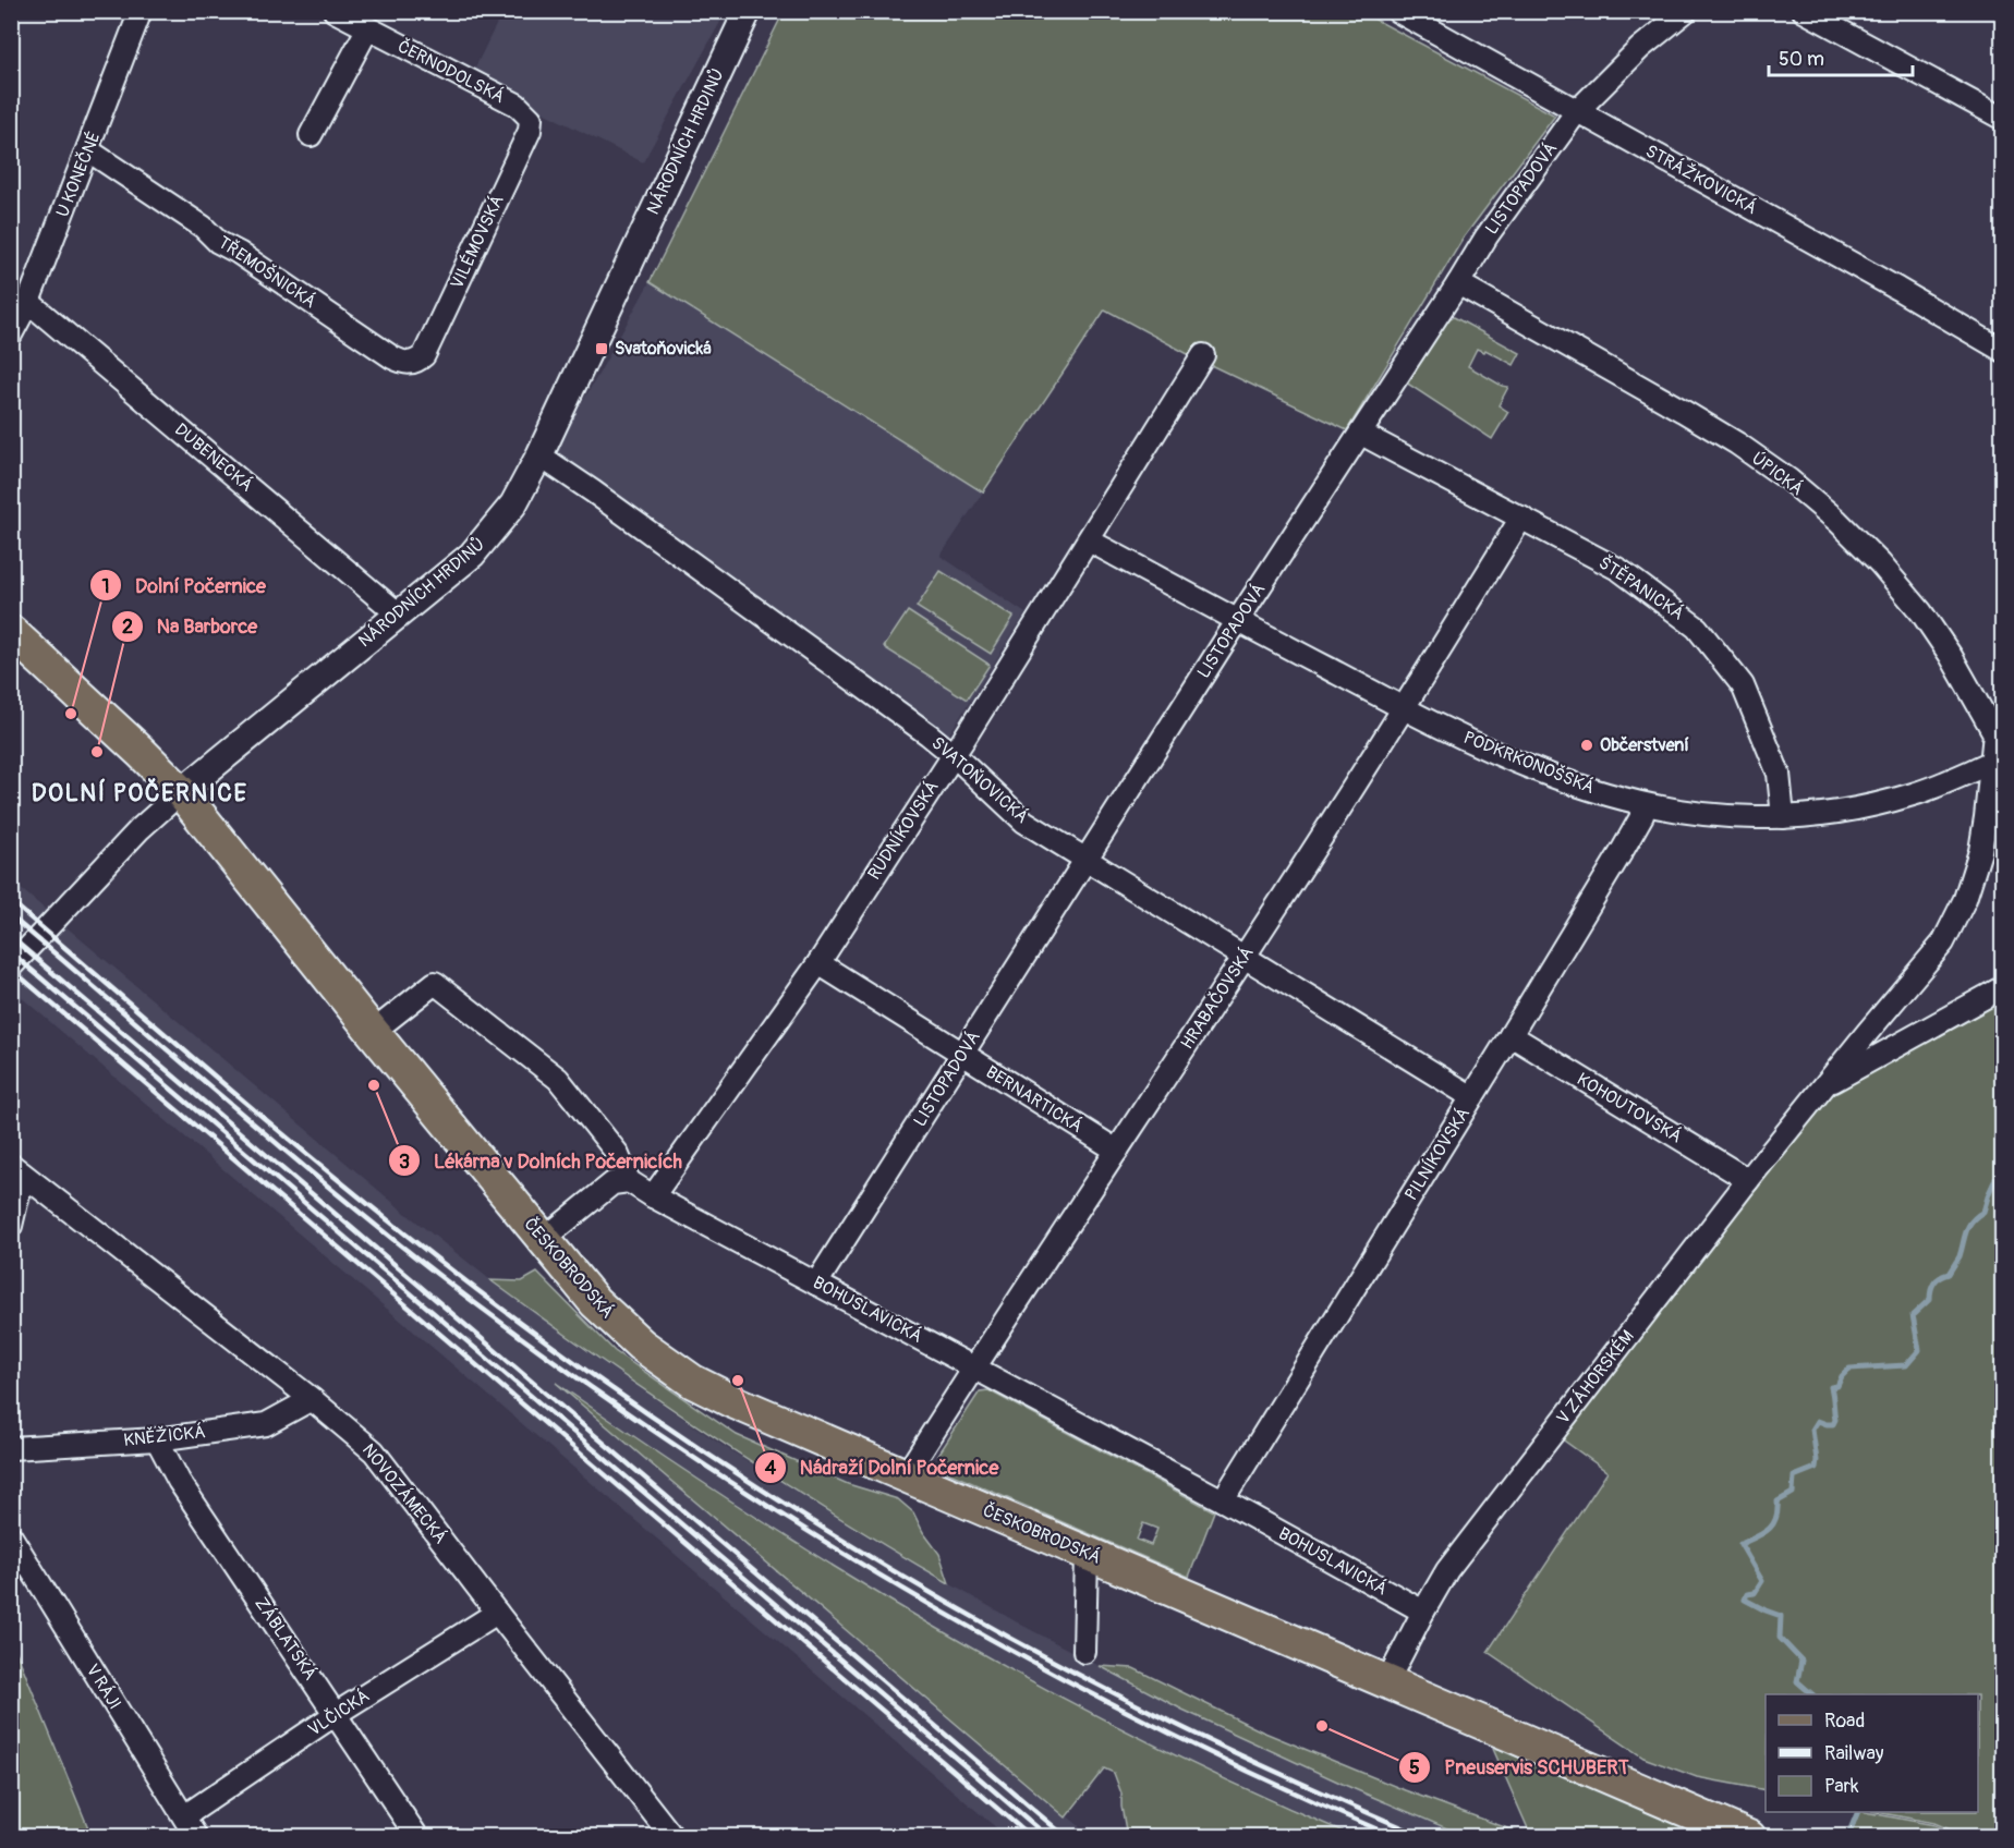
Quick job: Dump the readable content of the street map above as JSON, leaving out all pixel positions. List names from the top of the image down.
{
  "streets": {
    "main road": ["ČESKOBRODSKÁ"],
    "street": [
      "ČERNODOLSKÁ",
      "NÁRODNÍCH HRDINŮ",
      "U KONEČNÉ",
      "STRÁŽKOVICKÁ",
      "LISTOPADOVÁ",
      "VILÉMOVSKÁ",
      "TŘEMOŠNICKÁ",
      "DUBENECKÁ",
      "ÚPICKÁ",
      "ŠTĚPANICKÁ",
      "PODKRKONOŠSKÁ",
      "SVATOŇOVICKÁ",
      "RUDNÍKOVSKÁ",
      "HRABAČOVSKÁ",
      "BERNARTICKÁ",
      "KOHOUTOVSKÁ",
      "PILNÍKOVSKÁ",
      "BOHUSLAVICKÁ",
      "V ZÁHORSKÉM",
      "KNĚŽICKÁ",
      "NOVOZÁMECKÁ",
      "ZÁBLATSKÁ",
      "V RÁJI",
      "VLČICKÁ"
    ]
  },
  "crossings": [
    ["ČERNODOLSKÁ", "VILÉMOVSKÁ"],
    ["NÁRODNÍCH HRDINŮ", "DUBENECKÁ"],
    ["NÁRODNÍCH HRDINŮ", "SVATOŇOVICKÁ"],
    ["NÁRODNÍCH HRDINŮ", "ČESKOBRODSKÁ"],
    ["U KONEČNÉ", "TŘEMOŠNICKÁ"],
    ["U KONEČNÉ", "DUBENECKÁ"],
    ["STRÁŽKOVICKÁ", "LISTOPADOVÁ"],
    ["LISTOPADOVÁ", "ÚPICKÁ"],
    ["LISTOPADOVÁ", "ŠTĚPANICKÁ"],
    ["LISTOPADOVÁ", "PODKRKONOŠSKÁ"],
    ["LISTOPADOVÁ", "SVATOŇOVICKÁ"],
    ["LISTOPADOVÁ", "BERNARTICKÁ"],
    ["LISTOPADOVÁ", "BOHUSLAVICKÁ"],
    ["VILÉMOVSKÁ", "TŘEMOŠNICKÁ"],
    ["ÚPICKÁ", "PODKRKONOŠSKÁ"],
    ["ÚPICKÁ", "V ZÁHORSKÉM"],
    ["ŠTĚPANICKÁ", "PODKRKONOŠSKÁ"],
    ["ŠTĚPANICKÁ", "HRABAČOVSKÁ"],
    ["PODKRKONOŠSKÁ", "RUDNÍKOVSKÁ"],
    ["PODKRKONOŠSKÁ", "HRABAČOVSKÁ"],
    ["PODKRKONOŠSKÁ", "PILNÍKOVSKÁ"],
    ["PODKRKONOŠSKÁ", "V ZÁHORSKÉM"],
    ["SVATOŇOVICKÁ", "RUDNÍKOVSKÁ"],
    ["SVATOŇOVICKÁ", "HRABAČOVSKÁ"],
    ["SVATOŇOVICKÁ", "PILNÍKOVSKÁ"],
    ["RUDNÍKOVSKÁ", "BERNARTICKÁ"],
    ["RUDNÍKOVSKÁ", "BOHUSLAVICKÁ"],
    ["HRABAČOVSKÁ", "BERNARTICKÁ"],
    ["HRABAČOVSKÁ", "ČESKOBRODSKÁ"],
    ["HRABAČOVSKÁ", "BOHUSLAVICKÁ"],
    ["KOHOUTOVSKÁ", "PILNÍKOVSKÁ"],
    ["KOHOUTOVSKÁ", "V ZÁHORSKÉM"],
    ["PILNÍKOVSKÁ", "BOHUSLAVICKÁ"],
    ["ČESKOBRODSKÁ", "V ZÁHORSKÉM"],
    ["BOHUSLAVICKÁ", "V ZÁHORSKÉM"],
    ["KNĚŽICKÁ", "NOVOZÁMECKÁ"],
    ["KNĚŽICKÁ", "ZÁBLATSKÁ"],
    ["NOVOZÁMECKÁ", "VLČICKÁ"],
    ["ZÁBLATSKÁ", "VLČICKÁ"],
    ["V RÁJI", "VLČICKÁ"]
  ],
  "districts": ["DOLNÍ POČERNICE"],
  "places": {
    "transit": ["Svatoňovická"],
    "other": [
      "Dolní Počernice",
      "Občerstvení",
      "Na Barborce",
      "Lékárna v Dolních Počernicích",
      "Nádraží Dolní Počernice",
      "Pneuservis SCHUBERT"
    ]
  },
  "legend": ["Road", "Railway", "Park"],
  "scale_bar": "50 m"
}
